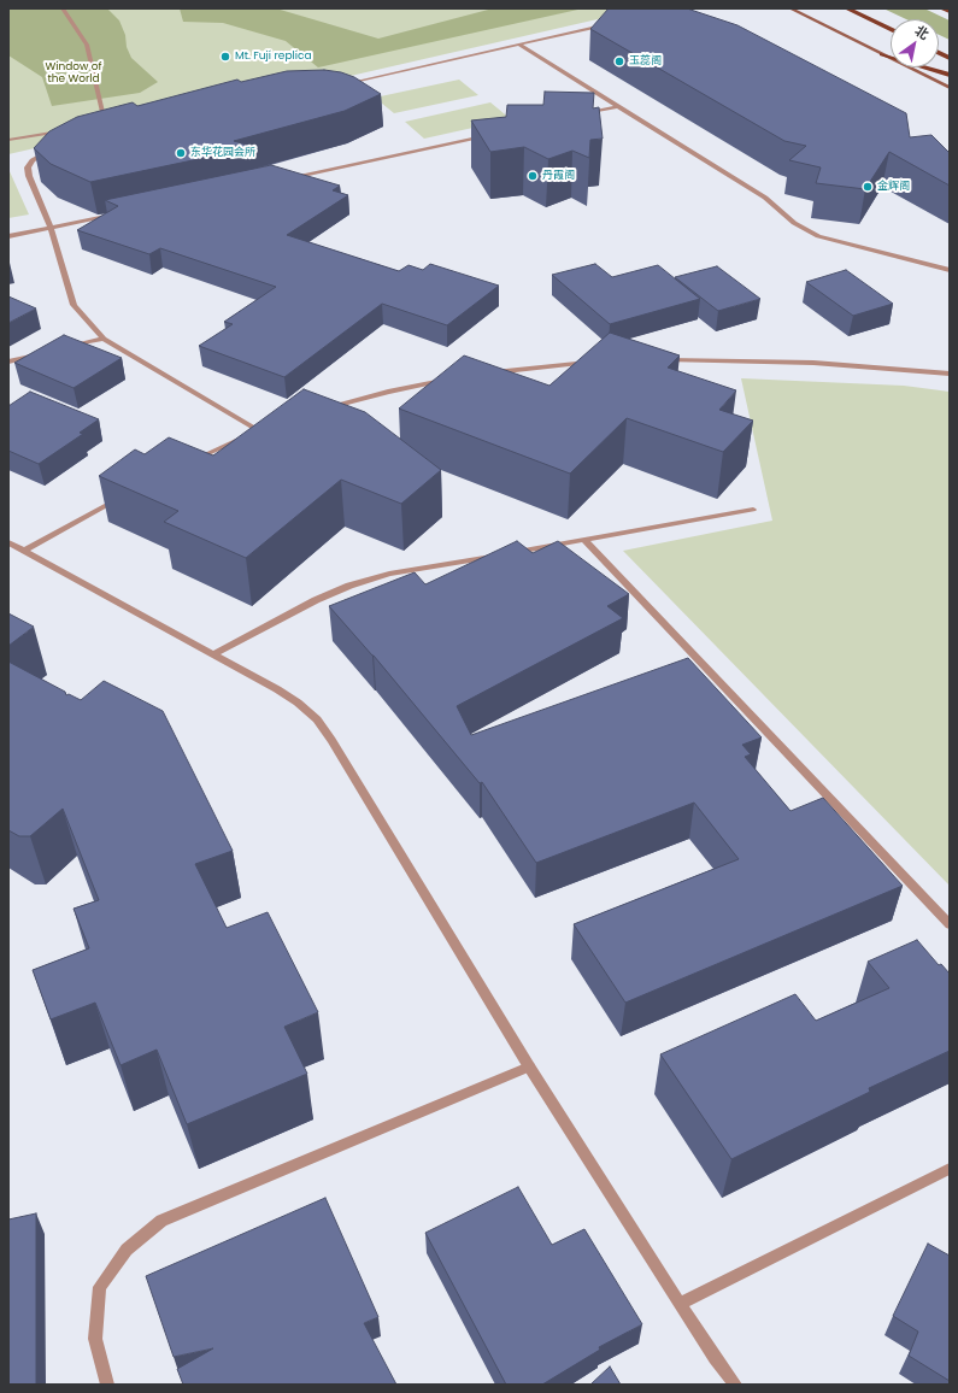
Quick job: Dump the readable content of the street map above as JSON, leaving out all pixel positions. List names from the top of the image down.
{
  "parks": ["Window of the World"],
  "places": [
    "Mt. Fuji replica",
    "玉蕊阁",
    "东华花园会所",
    "丹霞阁",
    "金辉阁"
  ],
  "north": "top right"
}
